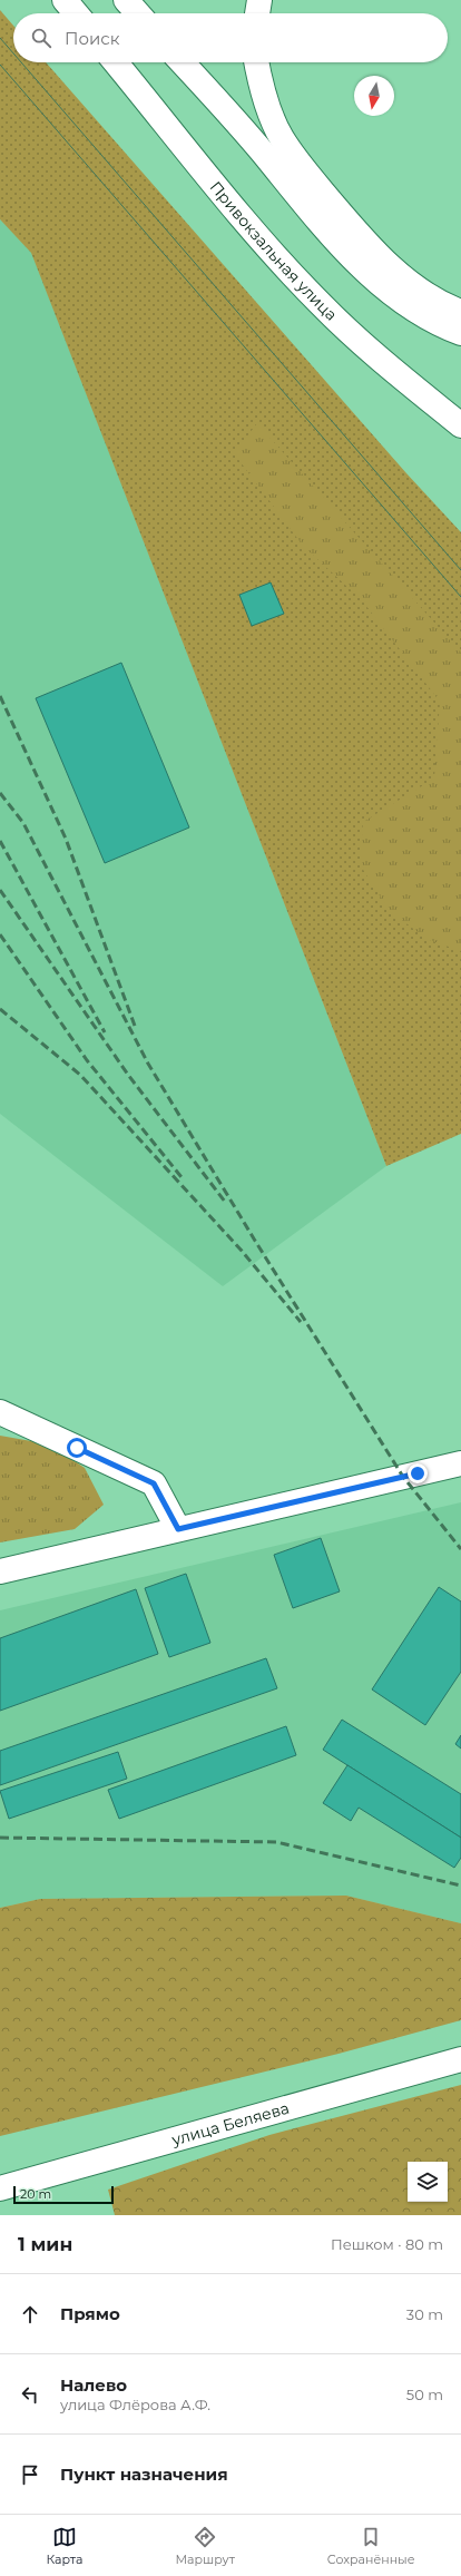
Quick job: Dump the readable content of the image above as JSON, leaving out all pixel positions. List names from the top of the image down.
{
  "streets": {
    "main road": ["Привокзальная улица", "улица Беляева"]
  },
  "scale_bar": "20 m",
  "north": "bottom",
  "page": {
    "search": "Поиск",
    "scale": "20 m",
    "heading": ["1 мин", "Пешком · 80 m"],
    "list": [
      ["Прямо", "30 m"],
      ["Налево", "улица Флёрова А.Ф.", "50 m"],
      "Пункт назначения"
    ],
    "nav": ["Карта", "Маршрут", "Сохранённые"]
  }
}
